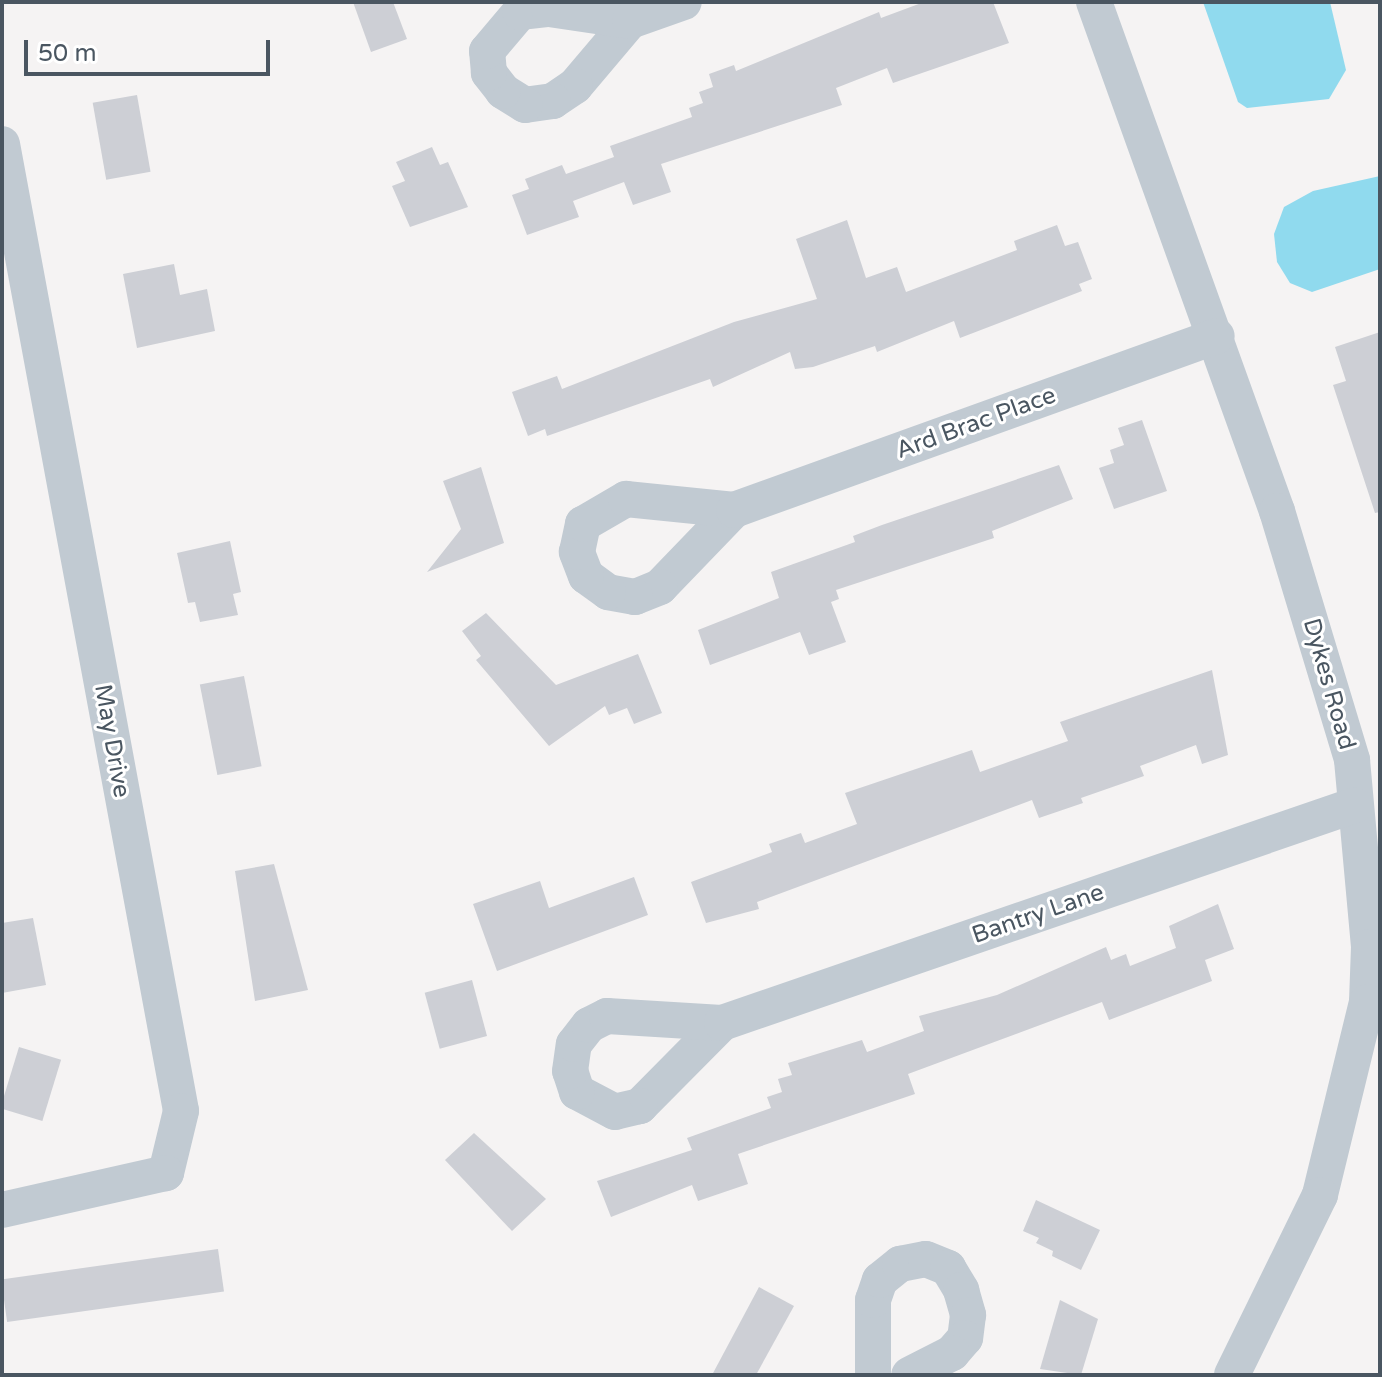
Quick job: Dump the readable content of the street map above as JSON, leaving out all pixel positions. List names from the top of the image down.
{
  "streets": {
    "street": [
      "Ard Brac Place",
      "Dykes Road",
      "May Drive",
      "Bantry Lane"
    ]
  },
  "crossings": [
    ["Ard Brac Place", "Dykes Road"],
    ["Dykes Road", "Bantry Lane"]
  ],
  "scale_bar": "50 m"
}
